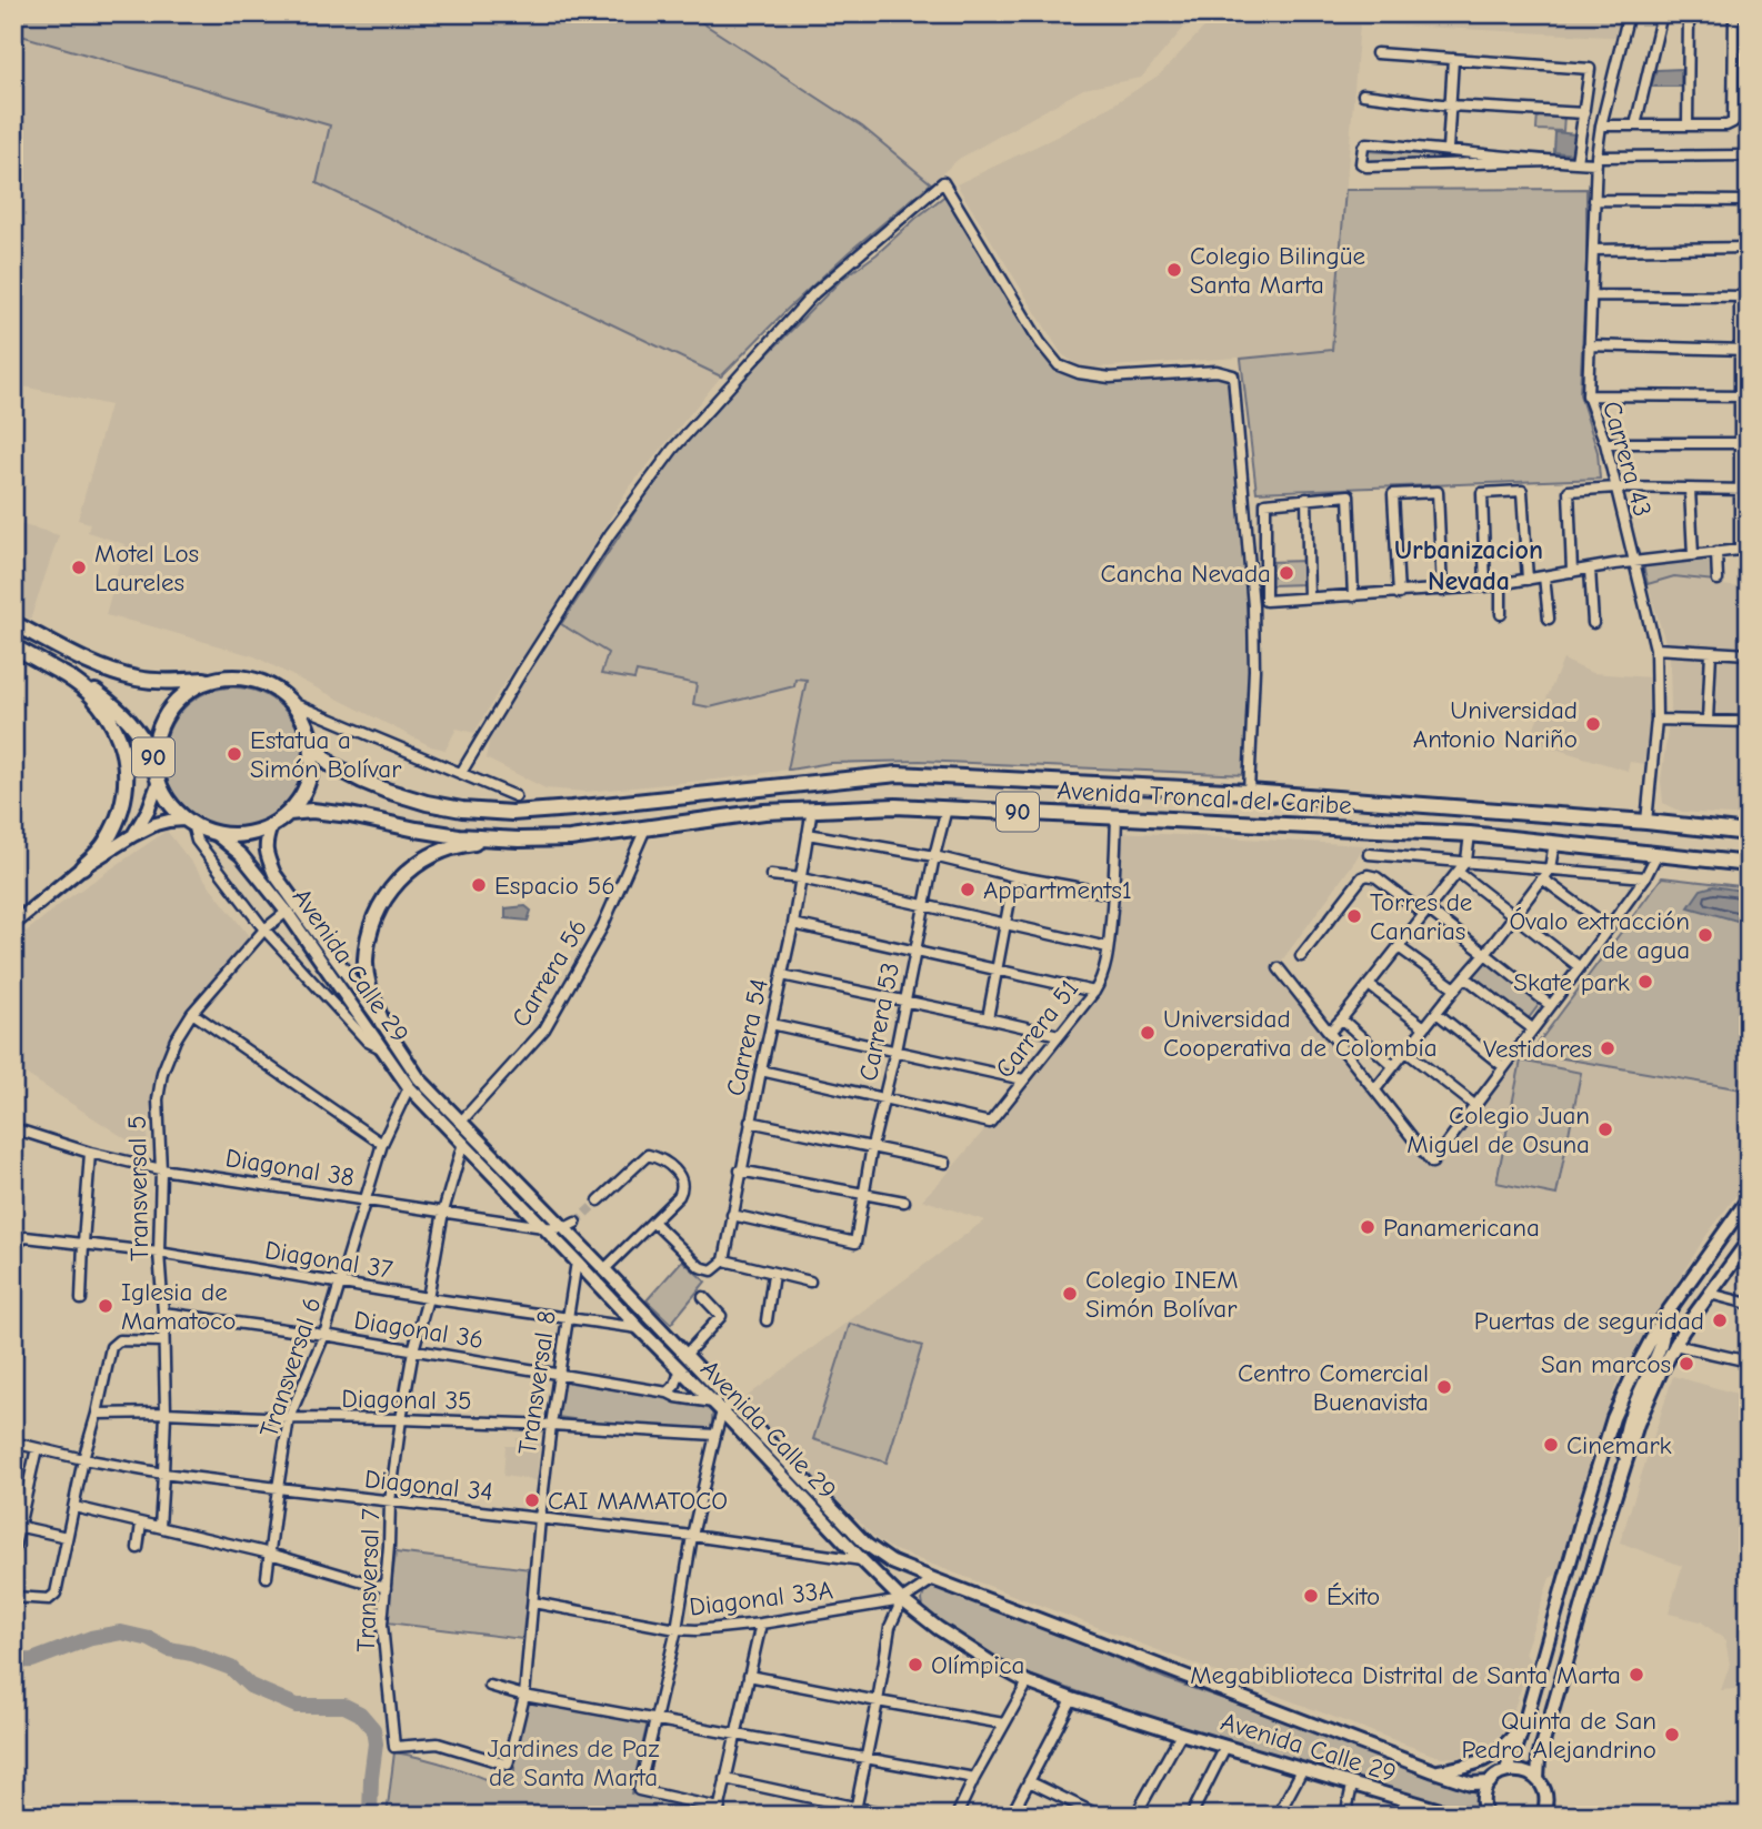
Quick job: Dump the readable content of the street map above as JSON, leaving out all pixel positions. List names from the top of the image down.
{
  "streets": {
    "highway": ["90", "Avenida Troncal del Caribe"],
    "main road": ["Avenida Calle 29"],
    "street": [
      "Carrera 43",
      "Carrera 56",
      "Carrera 53",
      "Carrera 51",
      "Carrera 54",
      "Diagonal 38",
      "Transversal 5",
      "Diagonal 37",
      "Diagonal 36",
      "Transversal 6",
      "Transversal 8",
      "Diagonal 35",
      "Diagonal 34",
      "Transversal 7",
      "Diagonal 33A"
    ]
  },
  "crossings": [
    ["Carrera 43", "Avenida Troncal del Caribe"],
    ["90", "Avenida Troncal del Caribe"],
    ["90", "Avenida Calle 29"],
    ["Avenida Troncal del Caribe", "Avenida Calle 29"],
    ["Avenida Troncal del Caribe", "Carrera 56"],
    ["Avenida Troncal del Caribe", "Carrera 53"],
    ["Avenida Troncal del Caribe", "Carrera 51"],
    ["Avenida Troncal del Caribe", "Carrera 54"],
    ["Avenida Calle 29", "Carrera 56"],
    ["Avenida Calle 29", "Diagonal 38"],
    ["Avenida Calle 29", "Transversal 5"],
    ["Avenida Calle 29", "Diagonal 37"],
    ["Avenida Calle 29", "Diagonal 36"],
    ["Avenida Calle 29", "Transversal 6"],
    ["Avenida Calle 29", "Transversal 8"],
    ["Avenida Calle 29", "Diagonal 34"],
    ["Avenida Calle 29", "Transversal 7"],
    ["Avenida Calle 29", "Diagonal 33A"],
    ["Carrera 53", "Carrera 51"],
    ["Carrera 53", "Carrera 54"],
    ["Diagonal 38", "Transversal 5"],
    ["Diagonal 38", "Transversal 6"],
    ["Diagonal 38", "Transversal 7"],
    ["Transversal 5", "Diagonal 37"],
    ["Transversal 5", "Diagonal 36"],
    ["Transversal 5", "Diagonal 35"],
    ["Transversal 5", "Diagonal 34"],
    ["Diagonal 37", "Transversal 6"],
    ["Diagonal 37", "Transversal 8"],
    ["Diagonal 37", "Transversal 7"],
    ["Diagonal 36", "Transversal 6"],
    ["Diagonal 36", "Transversal 8"],
    ["Diagonal 36", "Transversal 7"],
    ["Transversal 6", "Diagonal 35"],
    ["Transversal 6", "Diagonal 34"],
    ["Transversal 8", "Diagonal 35"],
    ["Transversal 8", "Diagonal 34"],
    ["Transversal 8", "Transversal 7"],
    ["Transversal 8", "Diagonal 33A"],
    ["Diagonal 35", "Transversal 7"],
    ["Diagonal 34", "Transversal 7"]
  ],
  "districts": ["Urbanizacion Nevada"],
  "parks": ["Jardines de Paz de Santa Marta"],
  "places": [
    "Colegio Bilingüe Santa Marta",
    "Motel Los Laureles",
    "Cancha Nevada",
    "Universidad Antonio Nariño",
    "Estatua a Simón Bolívar",
    "Espacio 56",
    "Appartments1",
    "Torres de Canarias",
    "Óvalo extracción de agua",
    "Skate park",
    "Universidad Cooperativa de Colombia",
    "Vestidores",
    "Colegio Juan Miguel de Osuna",
    "Panamericana",
    "Colegio INEM Simón Bolívar",
    "Iglesia de Mamatoco",
    "Puertas de seguridad",
    "San marcos",
    "Centro Comercial Buenavista",
    "Cinemark",
    "CAI MAMATOCO",
    "Éxito",
    "Olímpica",
    "Megabiblioteca Distrital de Santa Marta",
    "Quinta de San Pedro Alejandrino"
  ]
}
